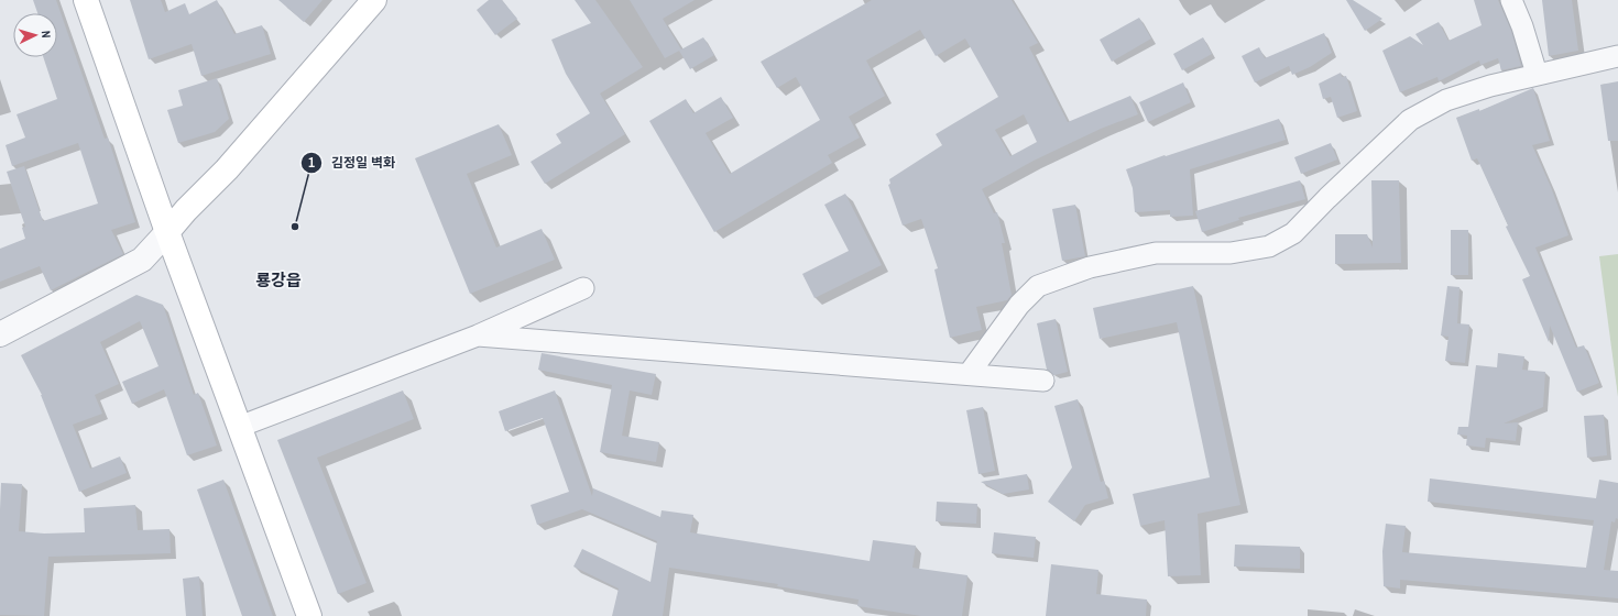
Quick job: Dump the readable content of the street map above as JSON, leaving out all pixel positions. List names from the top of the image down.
{
  "districts": ["룡강읍"],
  "places": ["김정일 벽화"],
  "north": "right"
}
